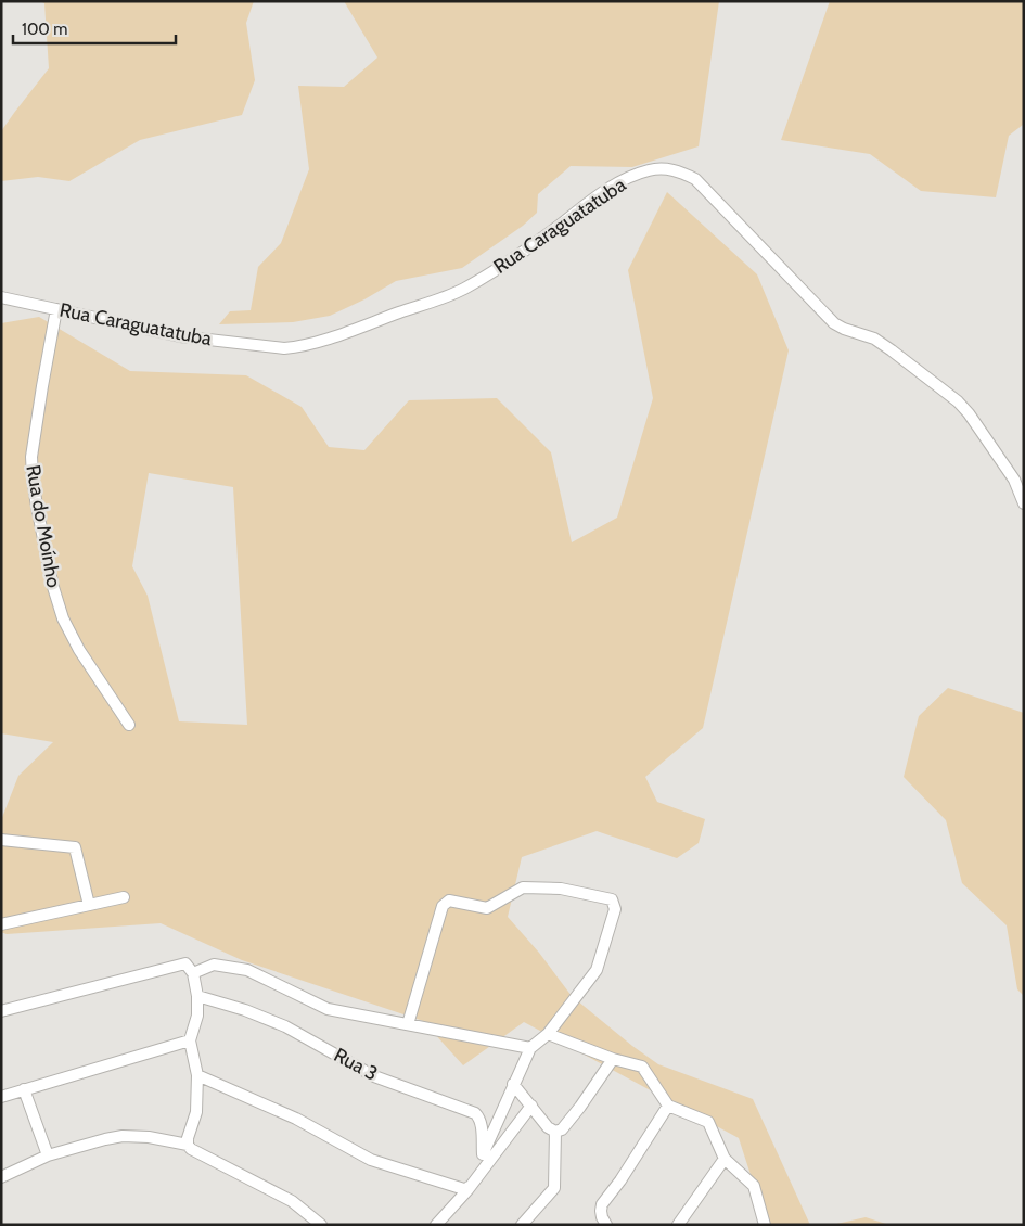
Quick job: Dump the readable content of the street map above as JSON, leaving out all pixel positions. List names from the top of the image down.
{
  "streets": {
    "street": ["Rua Caraguatatuba", "Rua do Moínho", "Rua 3"]
  },
  "crossings": [
    ["Rua Caraguatatuba", "Rua do Moínho"]
  ],
  "scale_bar": "100 m"
}
